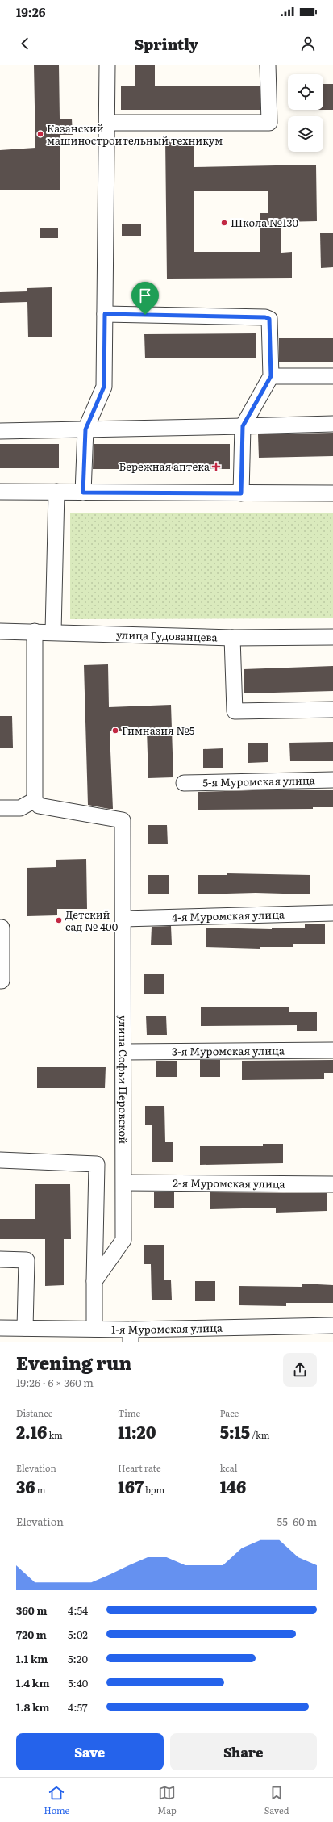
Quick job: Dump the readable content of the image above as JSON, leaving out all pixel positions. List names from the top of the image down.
{
  "streets": {
    "street": [
      "улица Гудованцева",
      "5-я Муромская улица",
      "4-я Муромская улица",
      "3-я Муромская улица",
      "улица Софьи Перовской",
      "2-я Муромская улица",
      "1-я Муромская улица"
    ]
  },
  "crossings": [
    ["4-я Муромская улица", "улица Софьи Перовской"],
    ["3-я Муромская улица", "улица Софьи Перовской"],
    ["улица Софьи Перовской", "2-я Муромская улица"]
  ],
  "places": {
    "other": [
      "Казанский машиностроительный техникум",
      "Школа №130",
      "Гимназия №5",
      "Детский сад № 400"
    ],
    "health": ["Бережная аптека"]
  },
  "page": {
    "status": "19:26",
    "header": "Sprintly",
    "heading": ["Evening run", "19:26 · 6 × 360 m"],
    "stats": [
      ["Distance", "2.16 km"],
      ["Time", "11:20"],
      ["Pace", "5:15 /km"],
      ["Elevation", "36 m"],
      ["Heart rate", "167 bpm"],
      ["kcal", "146"]
    ],
    "chart": ["Elevation", "55–60 m"],
    "list": [
      {
        "name": "360 m",
        "note": "4:54"
      },
      {
        "name": "720 m",
        "note": "5:02"
      },
      {
        "name": "1.1 km",
        "note": "5:20"
      },
      {
        "name": "1.4 km",
        "note": "5:40"
      },
      {
        "name": "1.8 km",
        "note": "4:57"
      }
    ],
    "buttons": ["Save", "Share"],
    "tabs": ["Home", "Map", "Saved"]
  }
}
